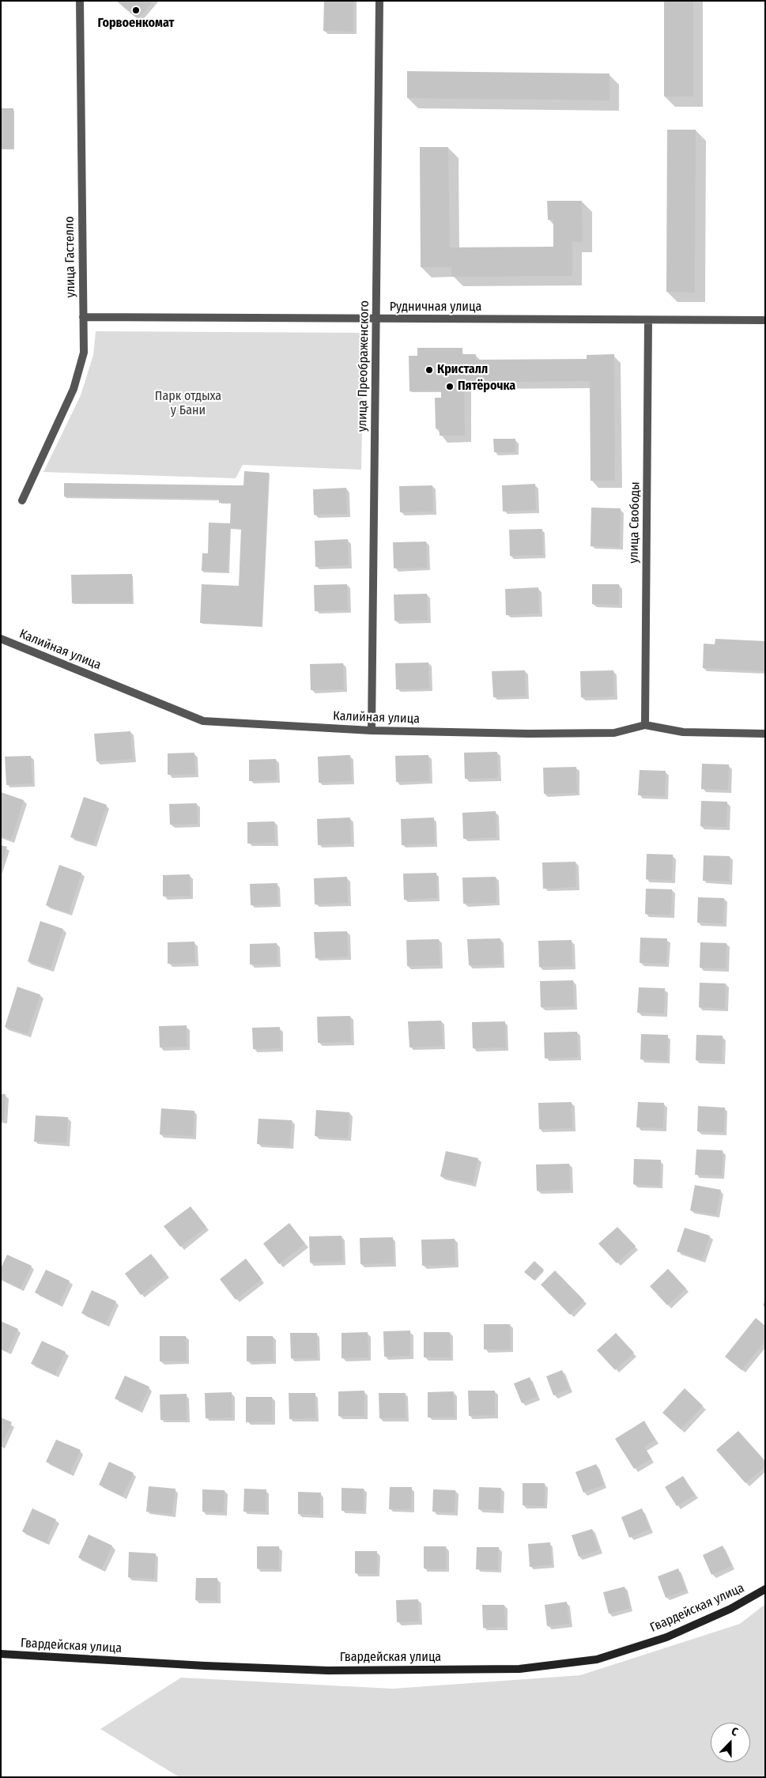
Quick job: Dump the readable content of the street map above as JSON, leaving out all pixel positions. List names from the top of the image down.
{
  "streets": {
    "main road": ["Гвардейская улица"],
    "street": [
      "улица Гастелло",
      "Рудничная улица",
      "улица Преображенского",
      "улица Свободы",
      "Калийная улица"
    ]
  },
  "crossings": [
    ["улица Гастелло", "Рудничная улица"],
    ["Рудничная улица", "улица Преображенского"],
    ["Рудничная улица", "улица Свободы"],
    ["улица Преображенского", "Калийная улица"],
    ["улица Свободы", "Калийная улица"]
  ],
  "parks": ["Парк отдыха у Бани"],
  "places": ["Горвоенкомат", "Кристалл", "Пятёрочка"],
  "north": "top"
}
